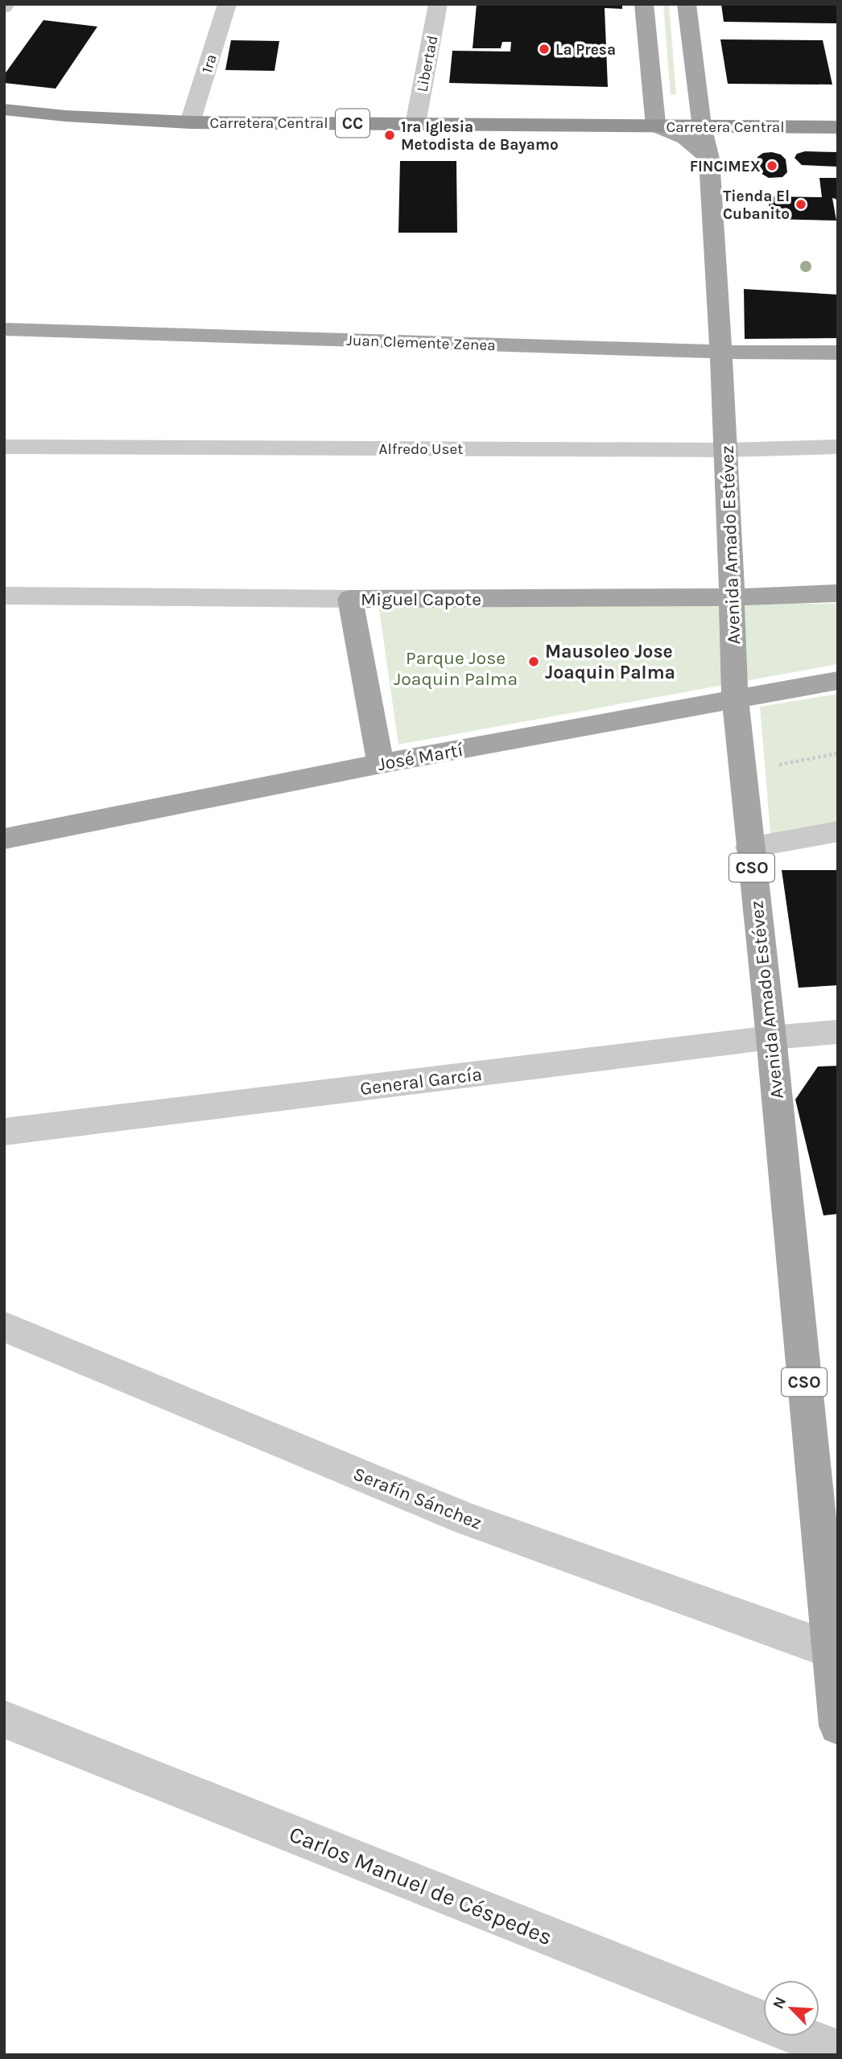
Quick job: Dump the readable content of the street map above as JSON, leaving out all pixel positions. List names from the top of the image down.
{
  "streets": {
    "highway": ["Carretera Central", "CC"],
    "main road": [
      "Juan Clemente Zenea",
      "Avenida Amado Estévez",
      "Miguel Capote",
      "José Martí",
      "CSO"
    ],
    "street": [
      "1ra",
      "Libertad",
      "Alfredo Uset",
      "General García",
      "Serafín Sánchez",
      "Carlos Manuel de Céspedes"
    ]
  },
  "crossings": [
    ["1ra", "Carretera Central"],
    ["Libertad", "Carretera Central"],
    ["Carretera Central", "Avenida Amado Estévez"],
    ["Juan Clemente Zenea", "Avenida Amado Estévez"],
    ["Alfredo Uset", "Avenida Amado Estévez"],
    ["Avenida Amado Estévez", "Miguel Capote"],
    ["Avenida Amado Estévez", "José Martí"],
    ["Avenida Amado Estévez", "General García"],
    ["Avenida Amado Estévez", "Serafín Sánchez"]
  ],
  "parks": ["Parque Jose Joaquin Palma"],
  "places": [
    "La Presa",
    "1ra Iglesia Metodista de Bayamo",
    "FINCIMEX",
    "Tienda El Cubanito",
    "Mausoleo Jose Joaquin Palma"
  ],
  "north": "top left"
}
